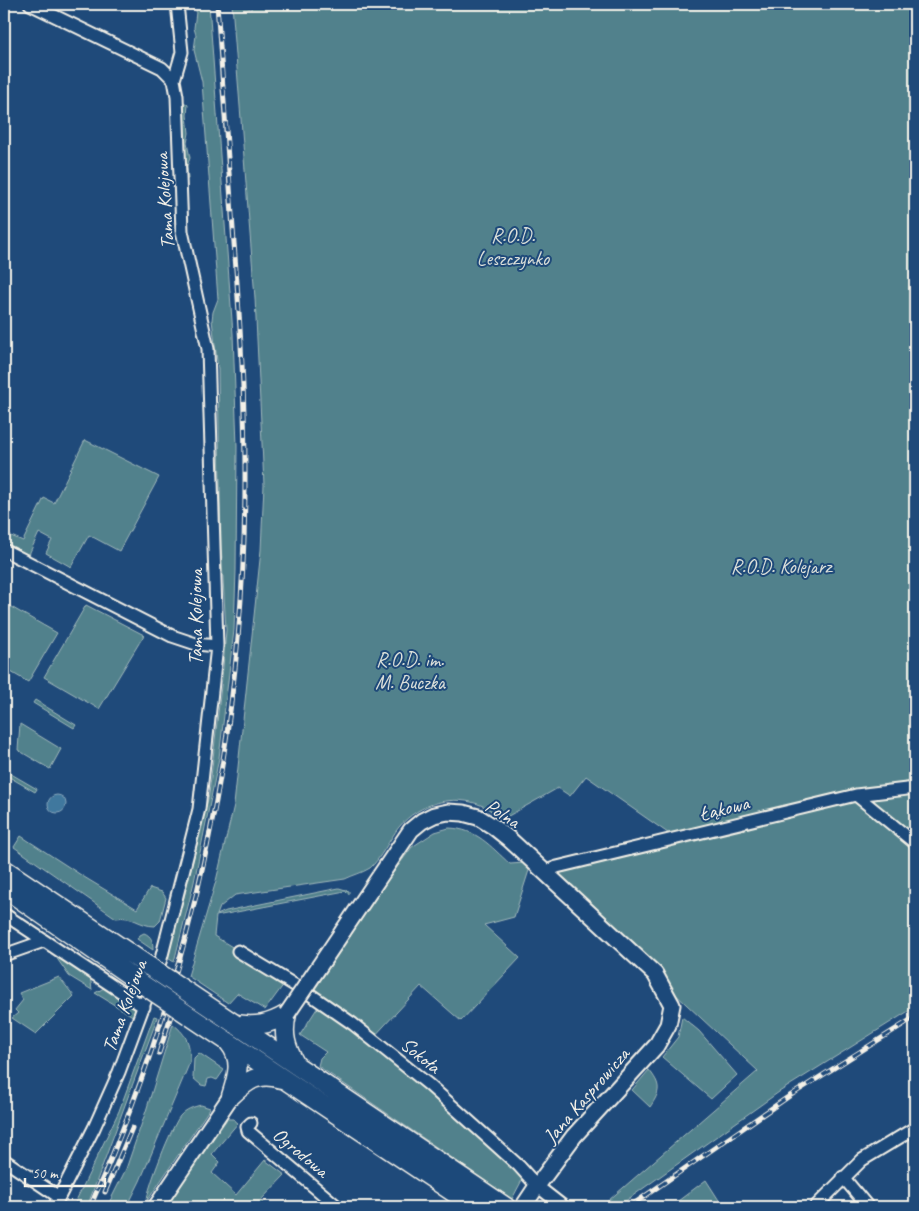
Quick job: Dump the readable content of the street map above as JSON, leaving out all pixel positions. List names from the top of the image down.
{
  "streets": {
    "street": [
      "Tama Kolejowa",
      "Łąkowa",
      "Polna",
      "Sokoła",
      "Jana Kasprowicza",
      "Ogrodowa"
    ]
  },
  "crossings": [
    ["Łąkowa", "Polna"],
    ["Polna", "Jana Kasprowicza"],
    ["Sokoła", "Jana Kasprowicza"]
  ],
  "parks": ["R.O.D. Leszczynko", "R.O.D. Kolejarz", "R.O.D. im. M. Buczka"],
  "scale_bar": "50 m"
}
